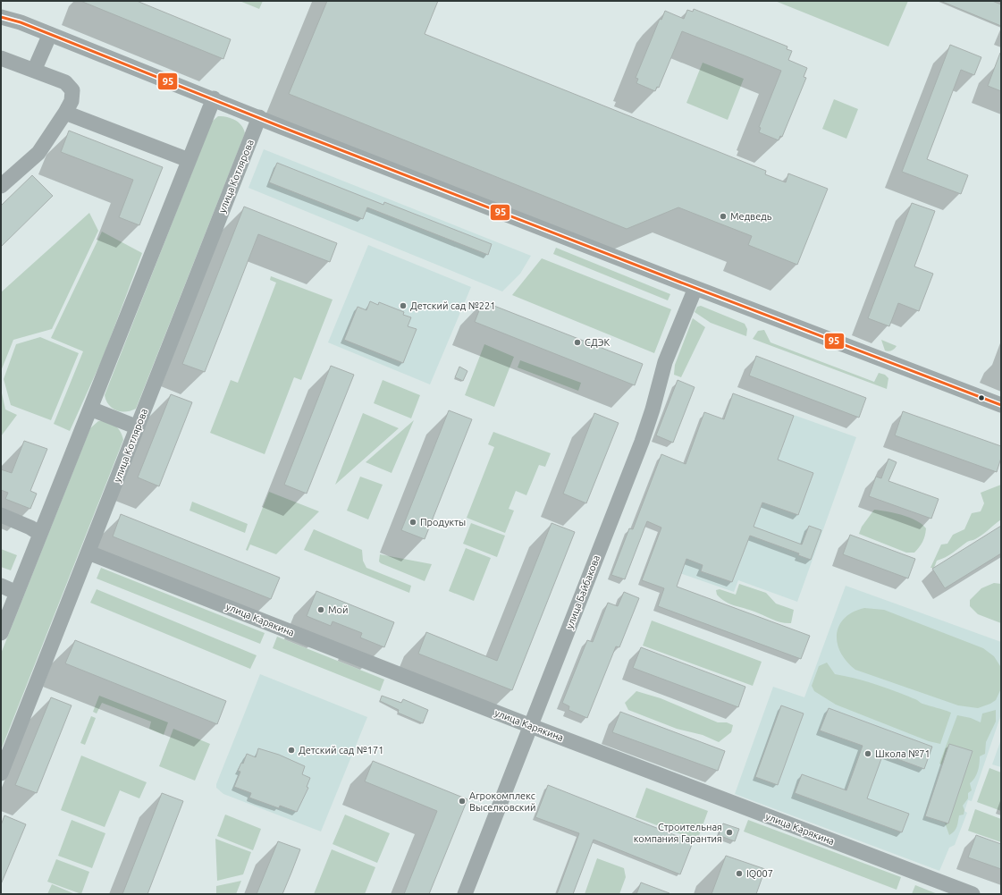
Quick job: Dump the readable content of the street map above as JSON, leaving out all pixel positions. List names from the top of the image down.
{
  "streets": {
    "street": ["улица Котлярова", "улица Байбакова", "улица Карякина"]
  },
  "crossings": [
    ["улица Котлярова", "улица Карякина"],
    ["улица Байбакова", "улица Карякина"]
  ],
  "places": [
    "Медведь",
    "Детский сад №221",
    "СДЭК",
    "Продукты",
    "Мой",
    "Детский сад №171",
    "Школа №71",
    "Агрокомплекс Выселковский",
    "Строительная компания Гарантия",
    "IQ007"
  ],
  "lines": ["transit line 95"]
}
